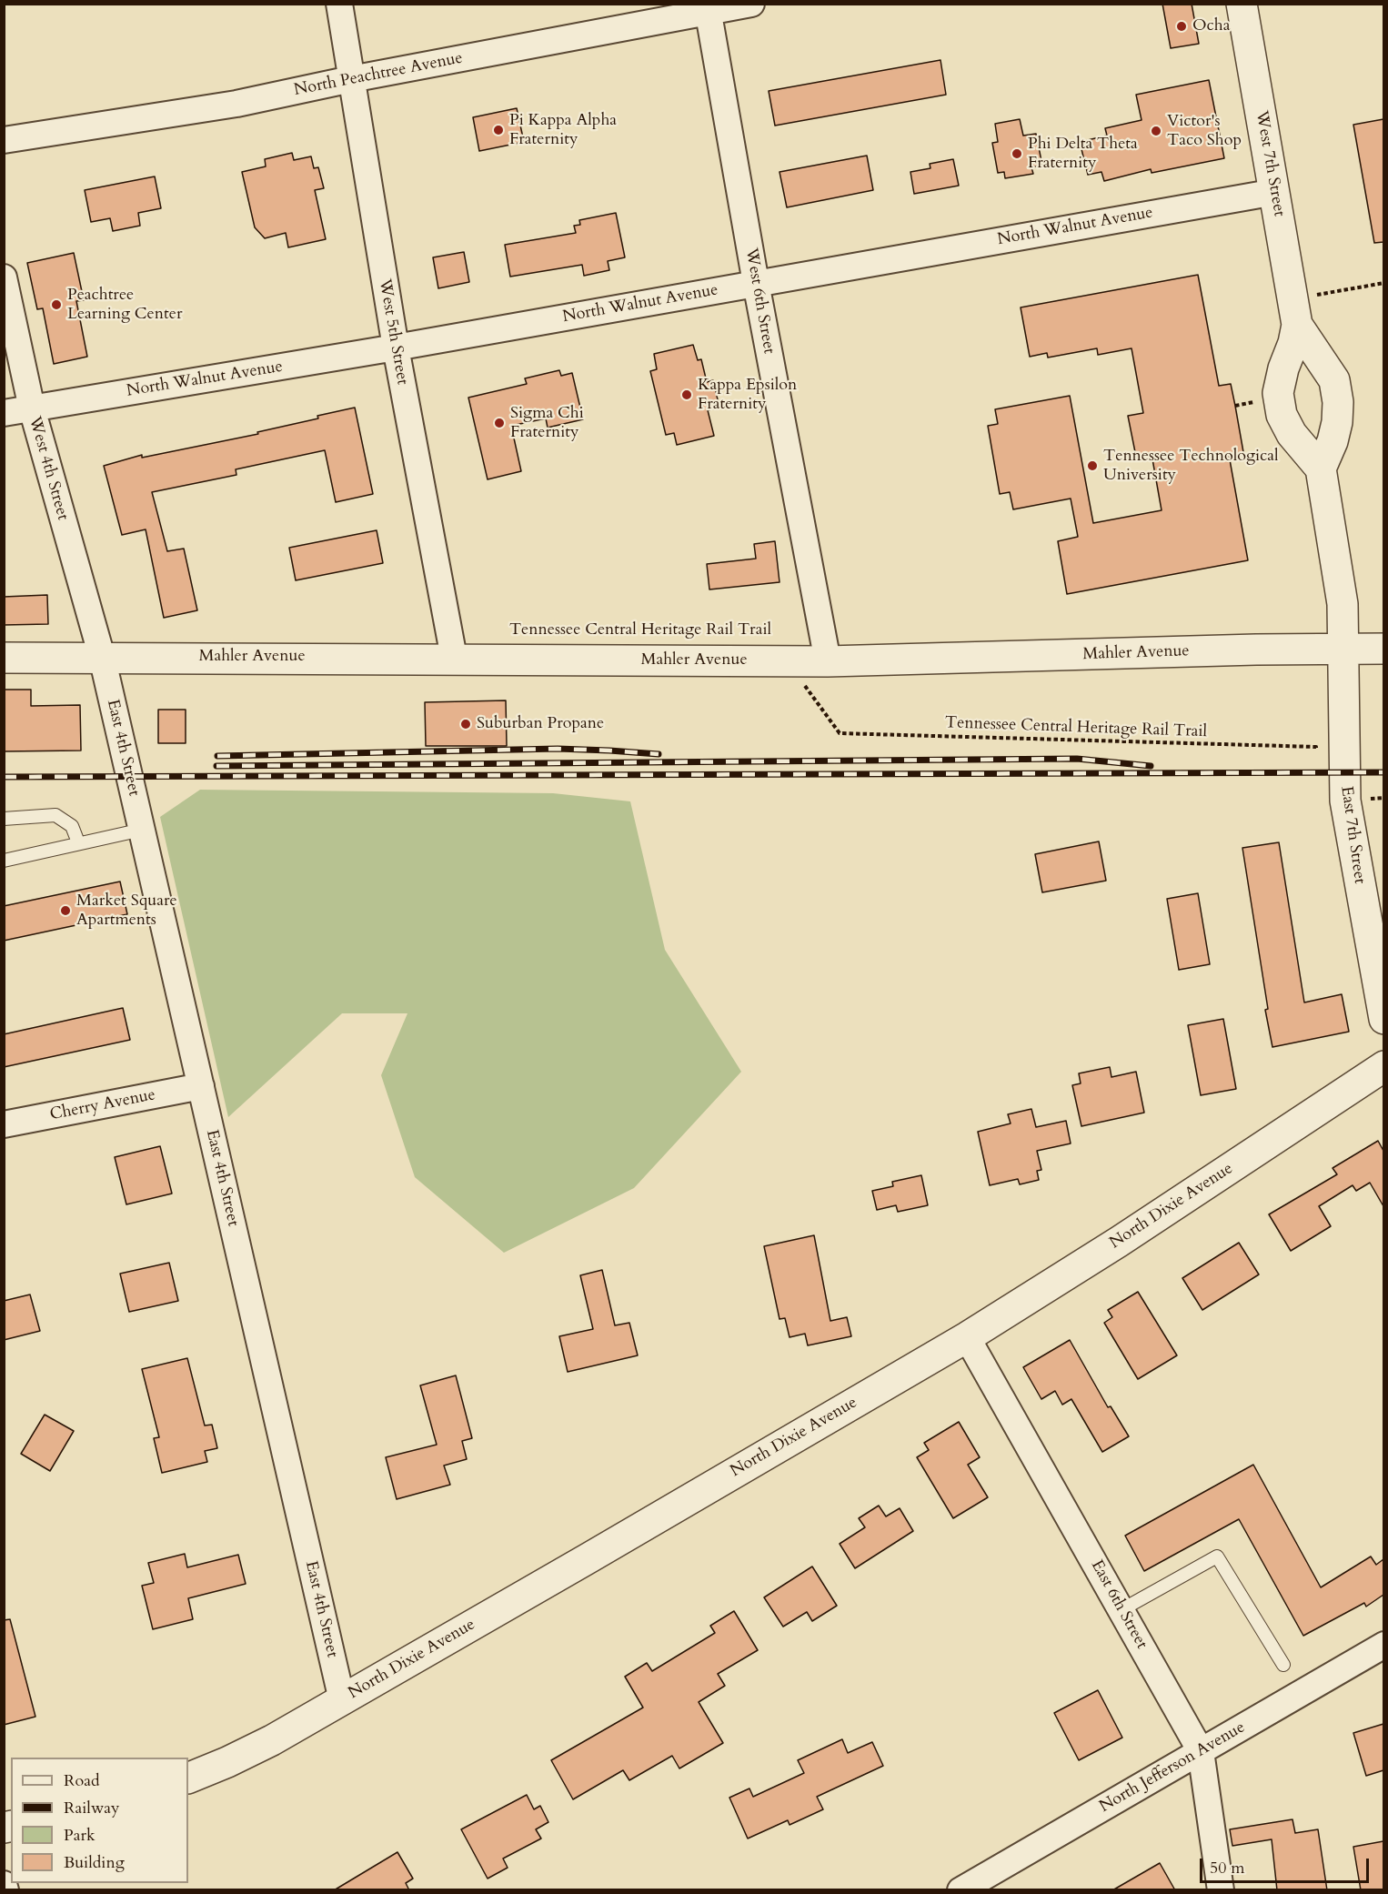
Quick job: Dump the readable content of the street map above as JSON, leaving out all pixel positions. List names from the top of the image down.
{
  "streets": {
    "street": [
      "North Peachtree Avenue",
      "West 7th Street",
      "North Walnut Avenue",
      "West 6th Street",
      "West 5th Street",
      "West 4th Street",
      "Mahler Avenue",
      "East 4th Street",
      "East 7th Street",
      "Cherry Avenue",
      "North Dixie Avenue",
      "East 6th Street",
      "North Jefferson Avenue"
    ],
    "path": ["Tennessee Central Heritage Rail Trail"]
  },
  "crossings": [
    ["North Peachtree Avenue", "West 6th Street"],
    ["North Peachtree Avenue", "West 5th Street"],
    ["West 7th Street", "North Walnut Avenue"],
    ["North Walnut Avenue", "West 6th Street"],
    ["North Walnut Avenue", "West 5th Street"],
    ["North Walnut Avenue", "West 4th Street"],
    ["West 6th Street", "Mahler Avenue"],
    ["West 5th Street", "Mahler Avenue"],
    ["West 4th Street", "Mahler Avenue"],
    ["West 4th Street", "East 4th Street"],
    ["Tennessee Central Heritage Rail Trail", "Mahler Avenue"],
    ["Mahler Avenue", "East 4th Street"],
    ["Mahler Avenue", "East 7th Street"],
    ["East 4th Street", "Cherry Avenue"],
    ["East 4th Street", "North Dixie Avenue"],
    ["North Dixie Avenue", "East 6th Street"],
    ["East 6th Street", "North Jefferson Avenue"]
  ],
  "places": [
    "Ocha",
    "Pi Kappa Alpha Fraternity",
    "Victor's Taco Shop",
    "Phi Delta Theta Fraternity",
    "Peachtree Learning Center",
    "Kappa Epsilon Fraternity",
    "Sigma Chi Fraternity",
    "Tennessee Technological University",
    "Suburban Propane",
    "Market Square Apartments"
  ],
  "legend": [
    "Road",
    "Railway",
    "Park",
    "Building"
  ],
  "scale_bar": "50 m"
}
